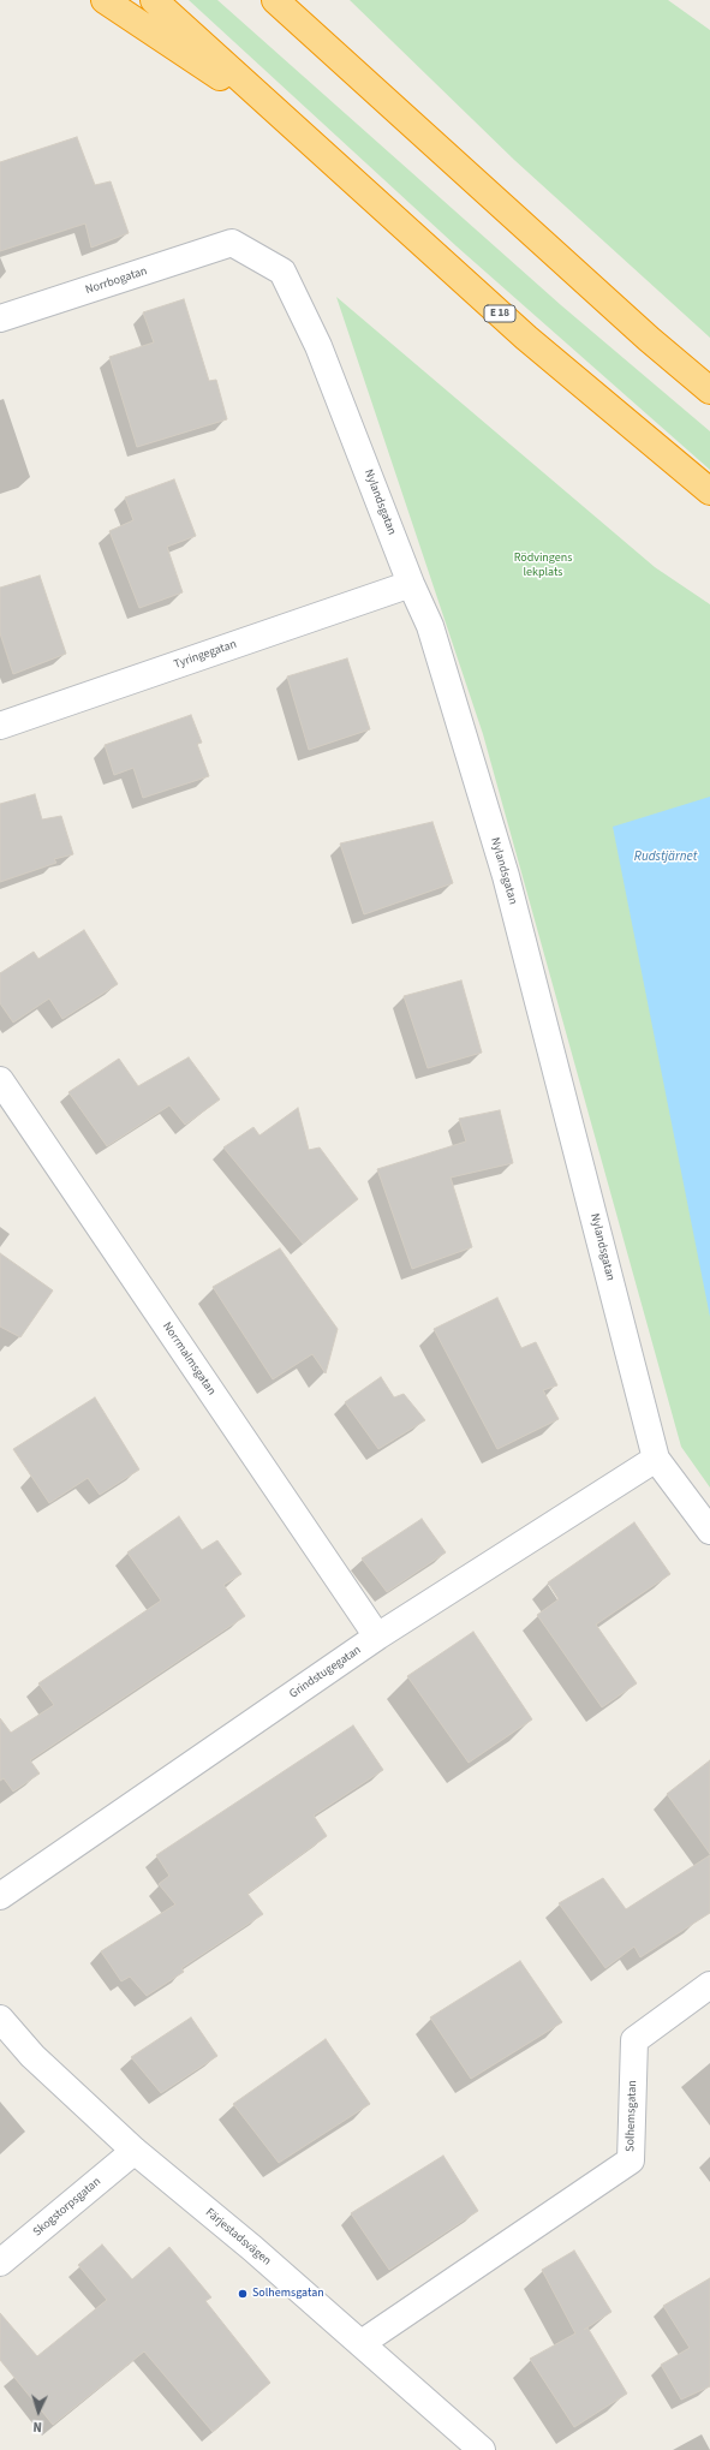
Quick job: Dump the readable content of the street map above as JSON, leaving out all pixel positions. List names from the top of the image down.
{
  "streets": {
    "highway": ["E 18"],
    "street": [
      "Norrbogatan",
      "Nylandsgatan",
      "Tyringegatan",
      "Norrmalmsgatan",
      "Grindstugegatan",
      "Solhemsgatan",
      "Skogstorpsgatan",
      "Färjestadsvägen"
    ]
  },
  "crossings": [
    ["Norrbogatan", "Nylandsgatan"],
    ["Nylandsgatan", "Tyringegatan"],
    ["Nylandsgatan", "Grindstugegatan"],
    ["Norrmalmsgatan", "Grindstugegatan"],
    ["Solhemsgatan", "Färjestadsvägen"],
    ["Skogstorpsgatan", "Färjestadsvägen"]
  ],
  "water": ["Rudstjärnet"],
  "parks": ["Rödvingens lekplats"],
  "places": ["Solhemsgatan"],
  "north": "bottom"
}
